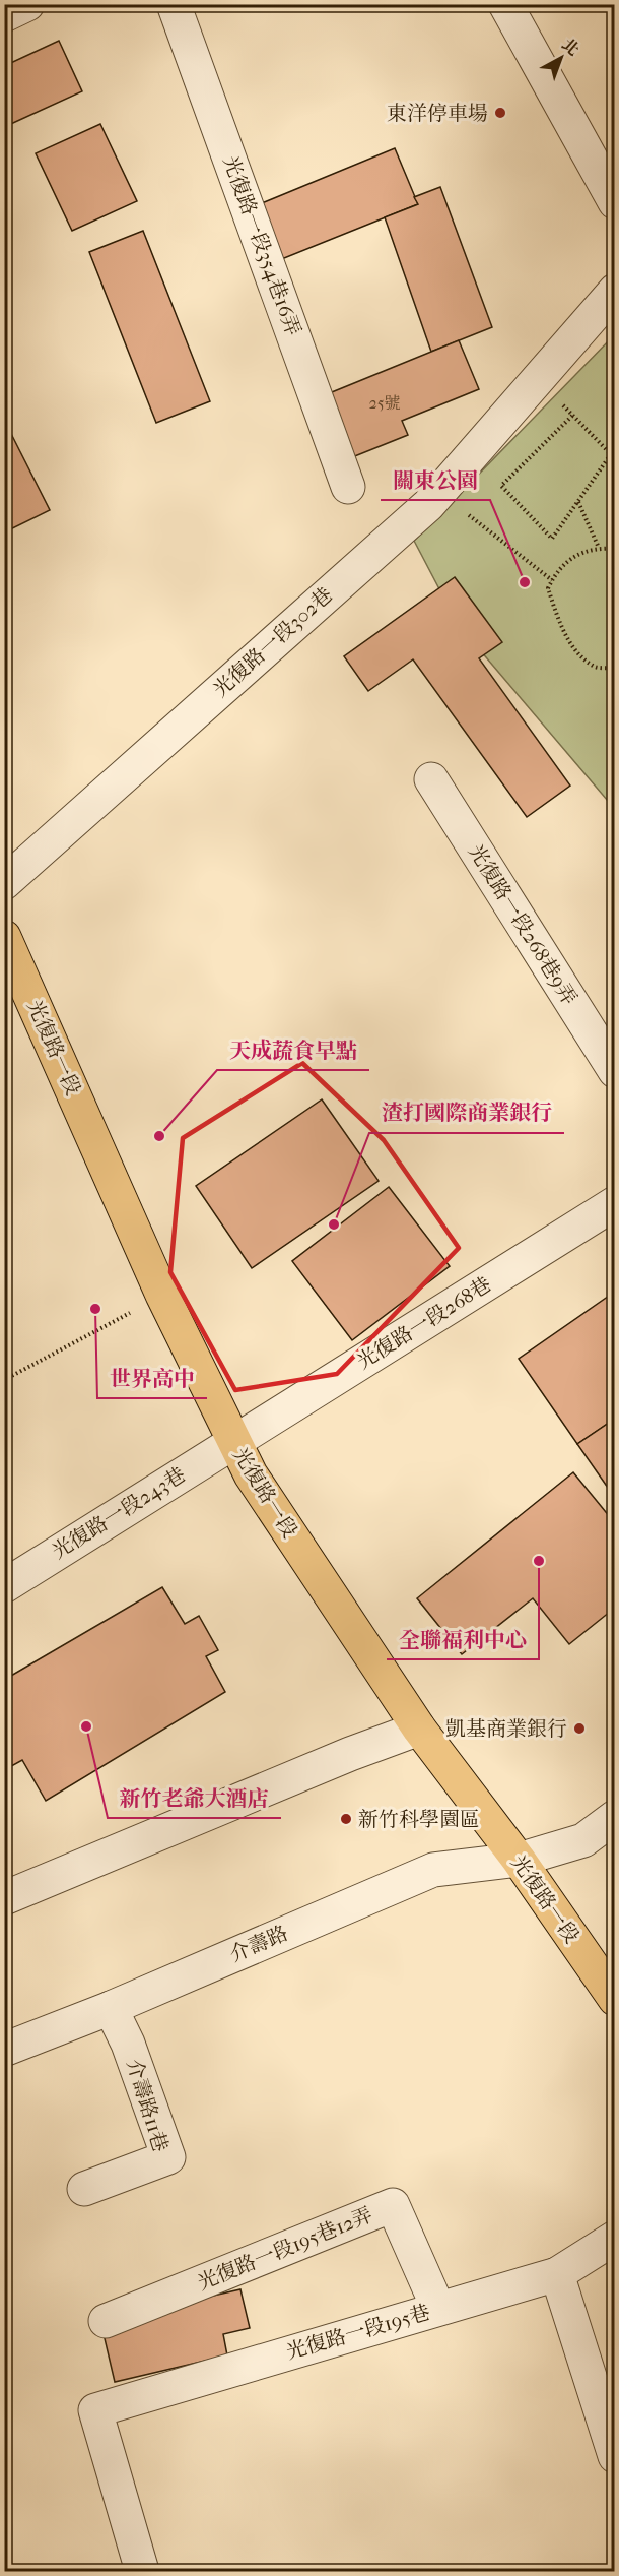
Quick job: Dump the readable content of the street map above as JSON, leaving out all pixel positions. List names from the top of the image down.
{
  "streets": {
    "main road": ["光復路一段"],
    "street": [
      "光復路一段354巷16弄",
      "光復路一段302巷",
      "光復路一段268巷9弄",
      "光復路一段268巷",
      "光復路一段243巷",
      "介壽路",
      "介壽路11巷",
      "光復路一段195巷12弄",
      "光復路一段195巷"
    ]
  },
  "crossings": [
    ["光復路一段", "光復路一段268巷"],
    ["光復路一段", "光復路一段243巷"],
    ["光復路一段", "介壽路"],
    ["光復路一段268巷", "光復路一段243巷"],
    ["介壽路", "介壽路11巷"],
    ["光復路一段195巷12弄", "光復路一段195巷"]
  ],
  "places": [
    "東洋停車場",
    "關東公園",
    "天成蔬食早點",
    "渣打國際商業銀行",
    "世界高中",
    "全聯福利中心",
    "新竹老爺大酒店",
    "凱基商業銀行",
    "新竹科學園區"
  ],
  "house_numbers": ["25號"],
  "north": "top right"
}
